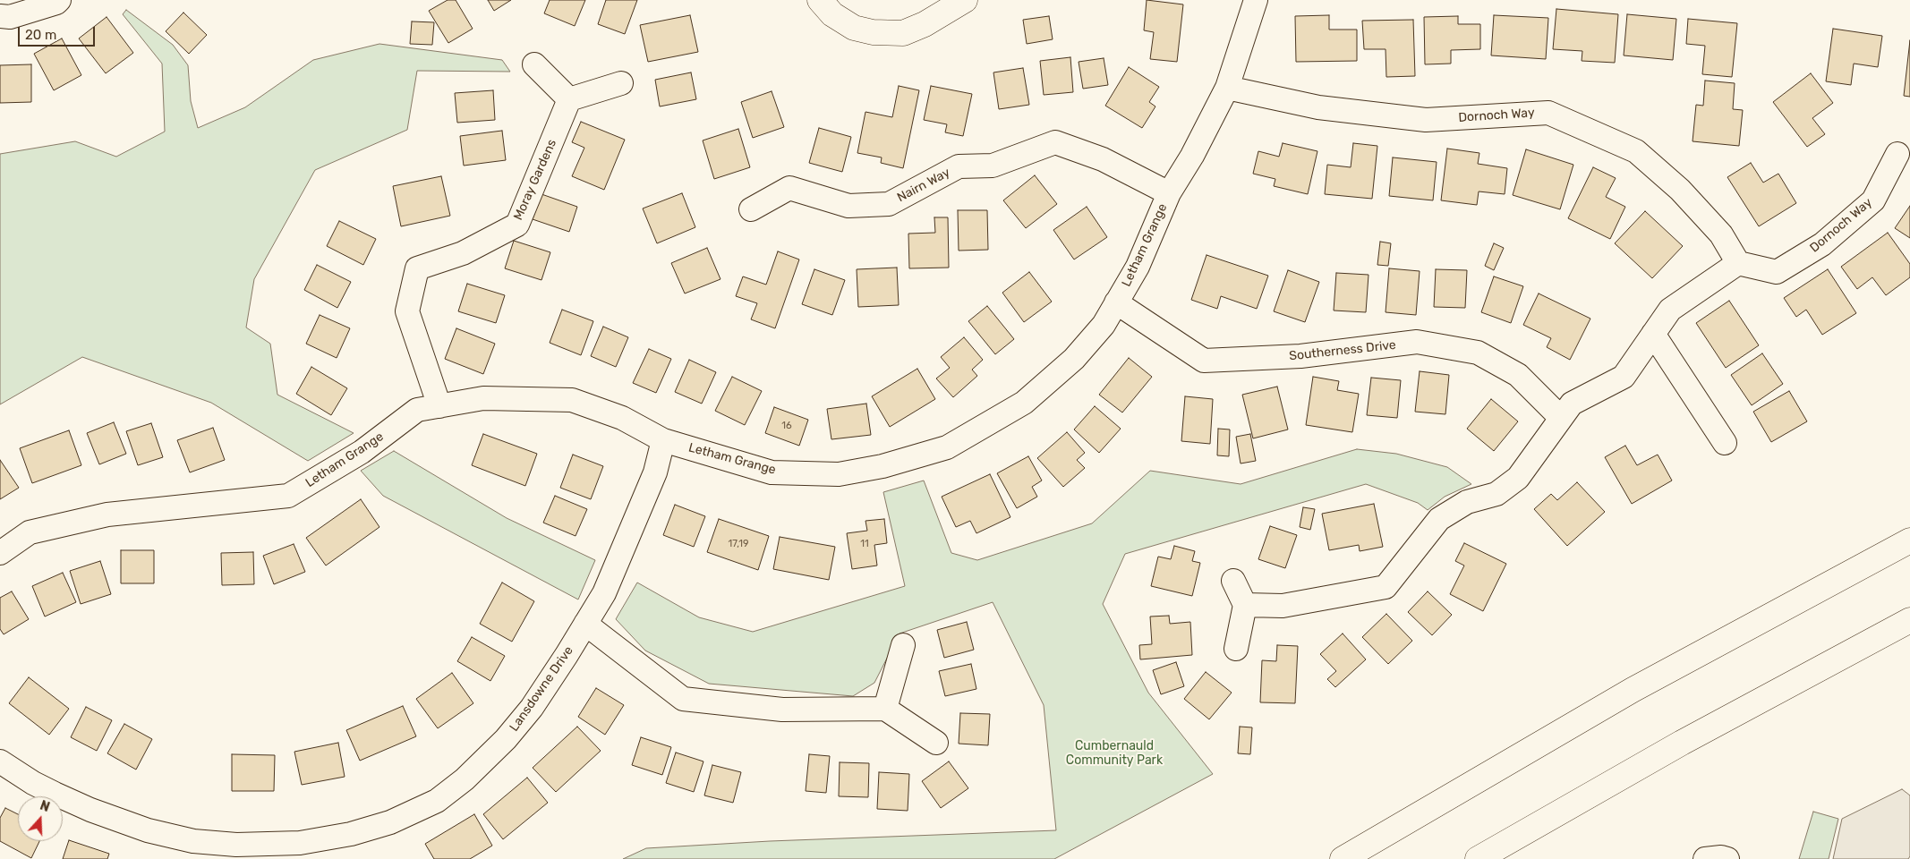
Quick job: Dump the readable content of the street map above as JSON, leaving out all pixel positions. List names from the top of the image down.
{
  "streets": {
    "street": [
      "Dornoch Way",
      "Moray Gardens",
      "Nairn Way",
      "Letham Grange",
      "Southerness Drive",
      "Lansdowne Drive"
    ]
  },
  "crossings": [
    ["Dornoch Way", "Letham Grange"],
    ["Moray Gardens", "Letham Grange"],
    ["Nairn Way", "Letham Grange"],
    ["Letham Grange", "Southerness Drive"],
    ["Letham Grange", "Lansdowne Drive"]
  ],
  "parks": ["Cumbernauld Community Park"],
  "house_numbers": ["16", "17,19", "11"],
  "scale_bar": "20 m",
  "north": "top"
}
